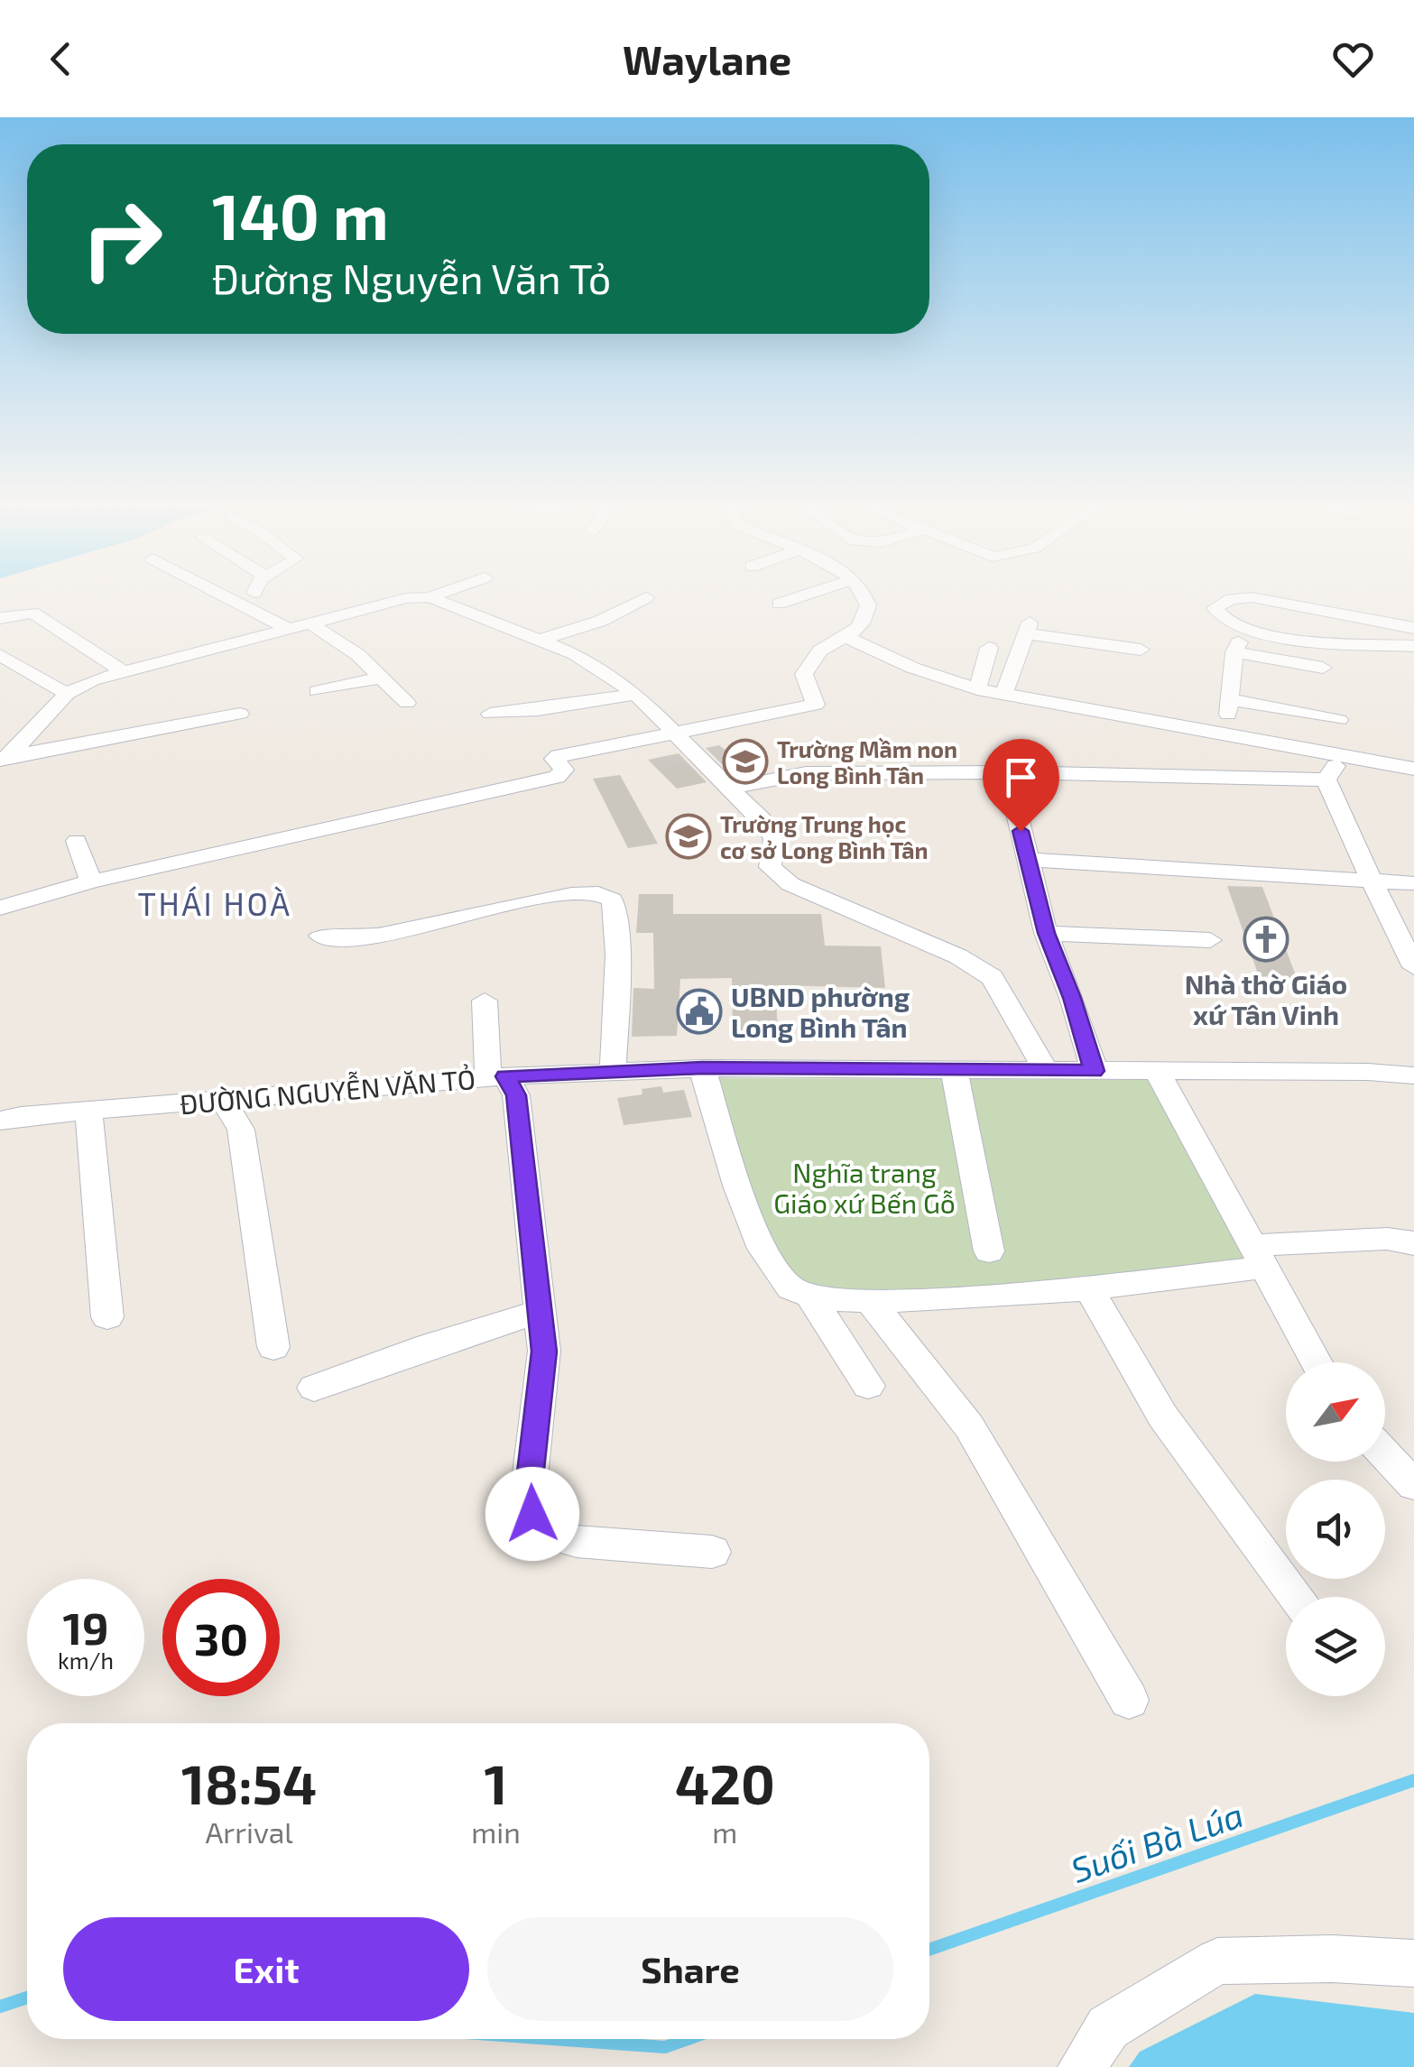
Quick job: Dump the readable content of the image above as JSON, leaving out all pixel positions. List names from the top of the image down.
{
  "streets": {
    "street": ["ĐƯỜNG NGUYỄN VĂN TỎ"]
  },
  "districts": ["THÁI HOÀ"],
  "water": ["Suối Bà Lúa"],
  "parks": ["Nghĩa trang Giáo xứ Bến Gỗ"],
  "places": {
    "school or university": ["Trường Mầm non Long Bình Tân", "Trường Trung học cơ sở Long Bình Tân"],
    "church": ["Nhà thờ Giáo xứ Tân Vinh"],
    "public building": ["UBND phường Long Bình Tân"]
  },
  "north": "top right",
  "page": {
    "header": "Waylane",
    "turn": ["140 m", "Đường Nguyễn Văn Tỏ"],
    "speed": "19 km/h",
    "limit": "30",
    "eta": [
      "18:54",
      "Arrival",
      "1",
      "min",
      "420",
      "m"
    ],
    "buttons": ["Exit", "Share"]
  }
}
